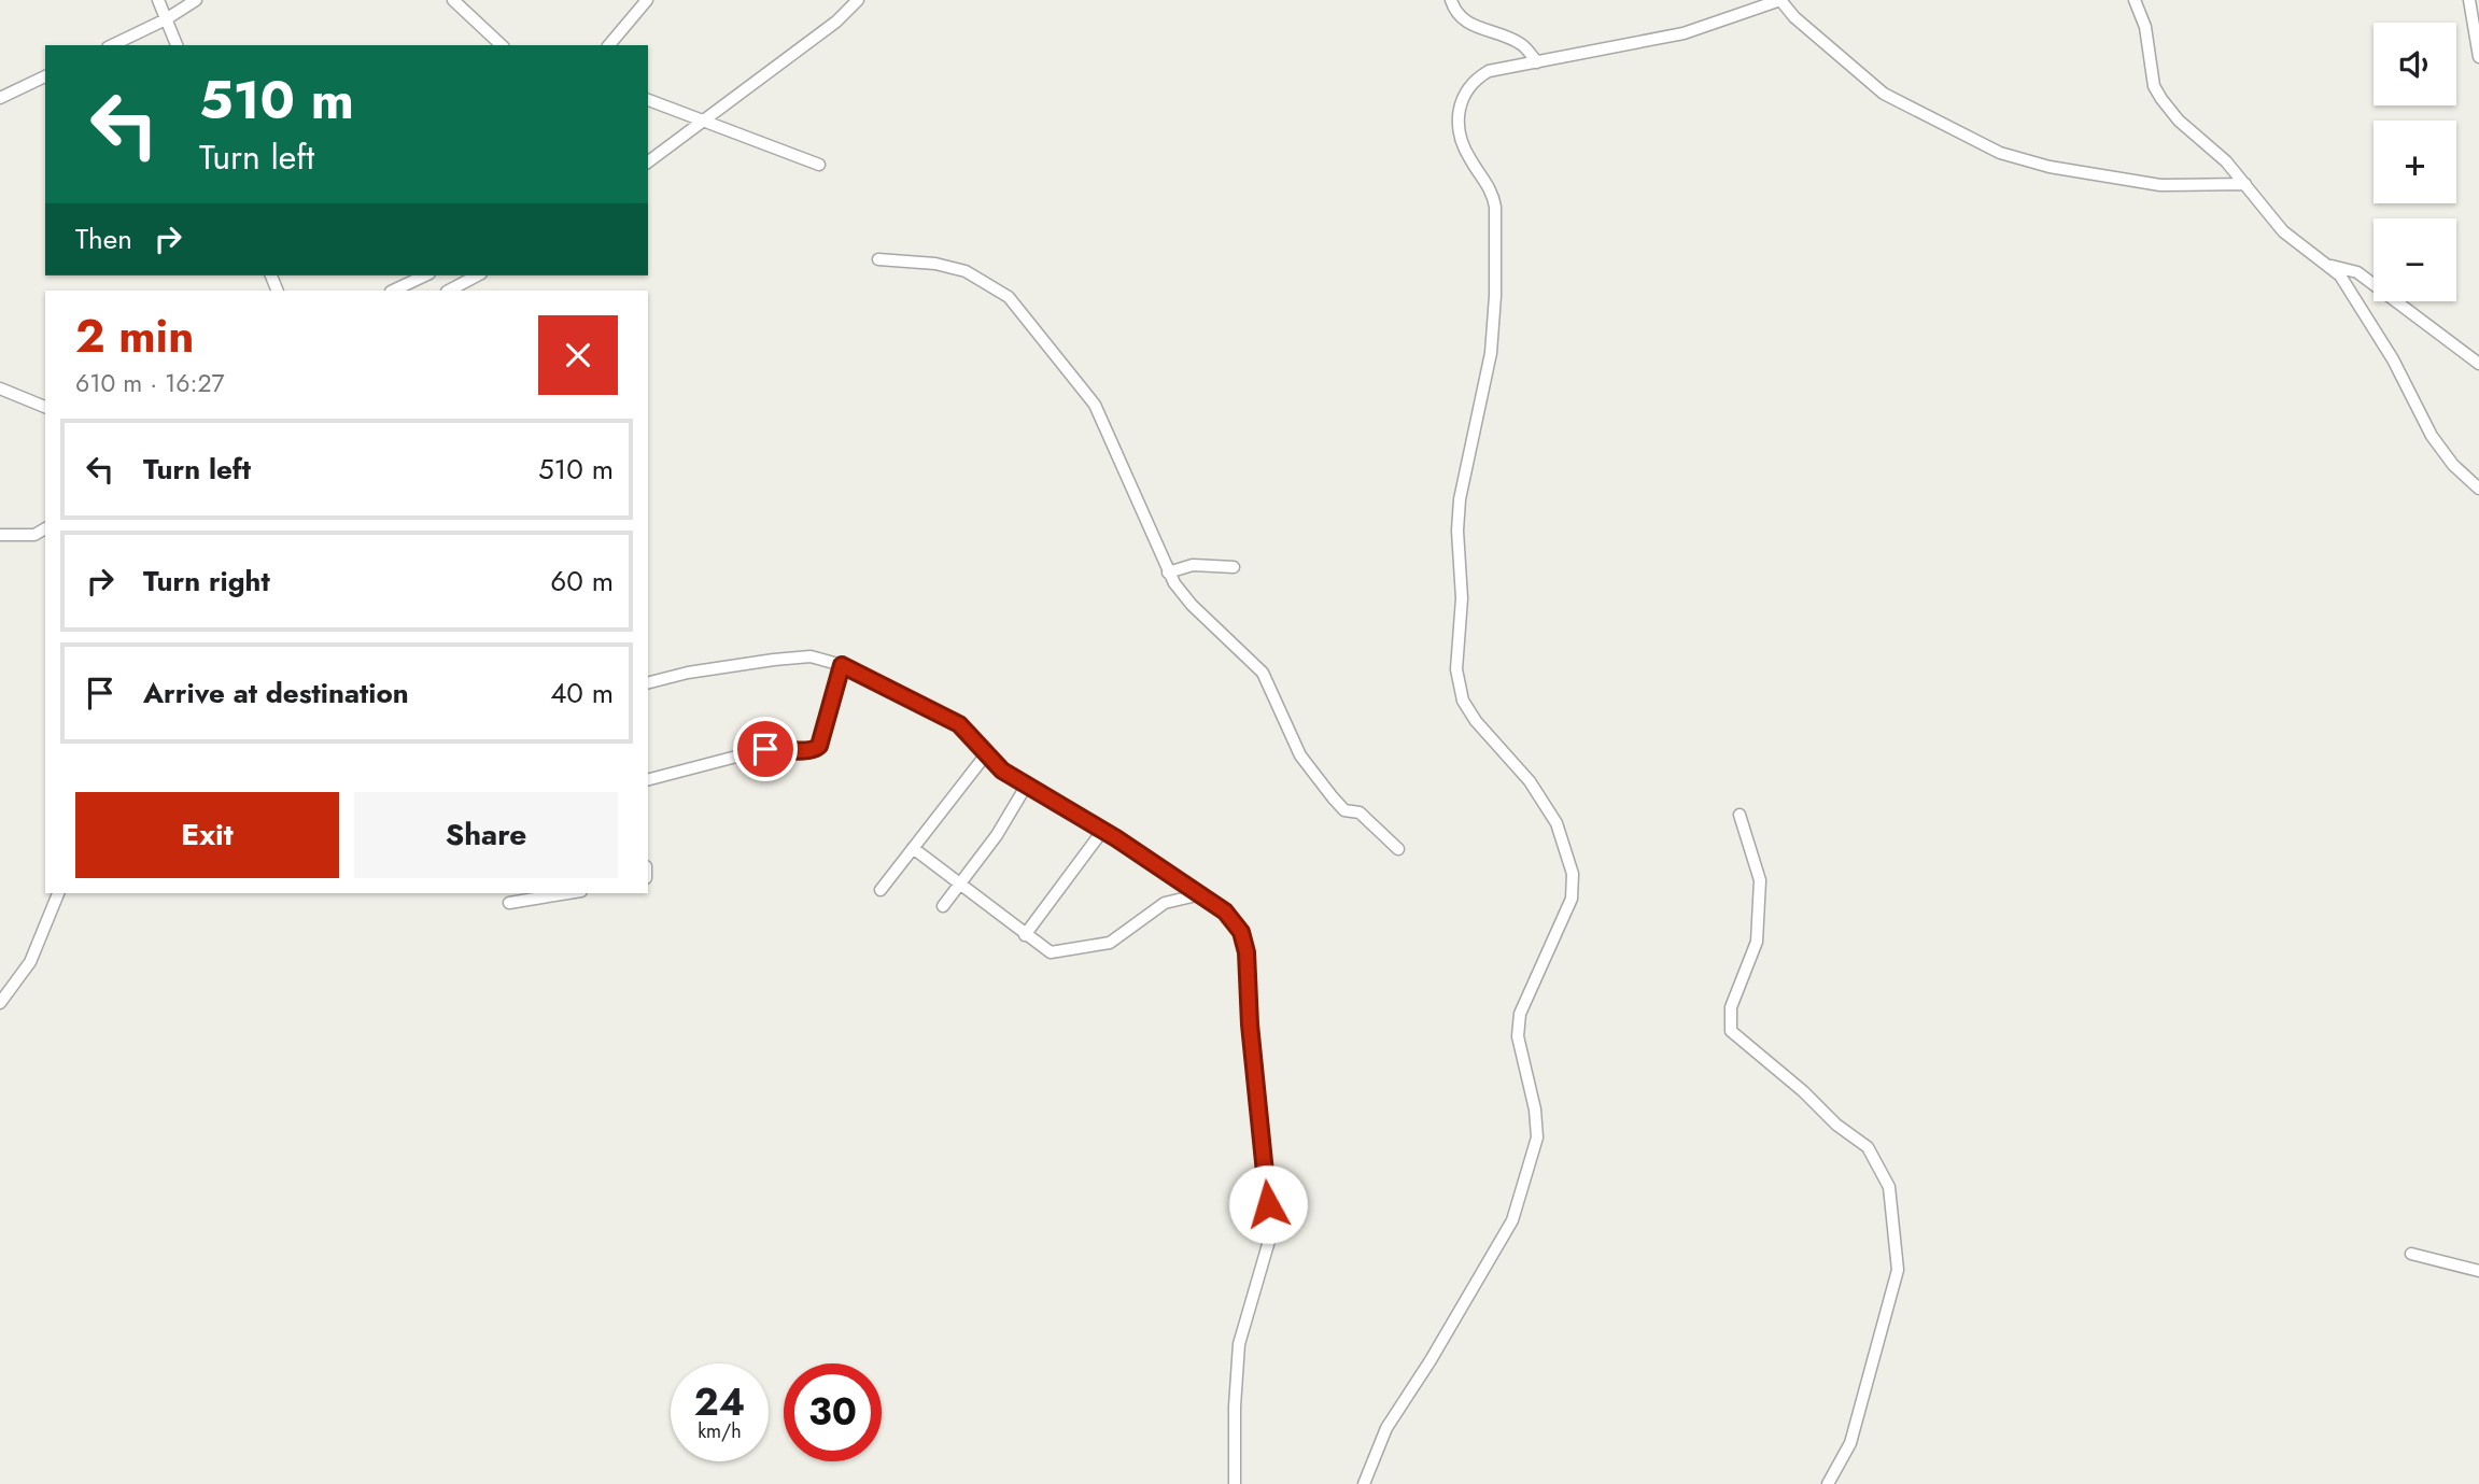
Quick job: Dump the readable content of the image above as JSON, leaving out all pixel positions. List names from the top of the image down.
{
  "page": {
    "map_buttons": ["+", "−"],
    "turn": ["510 m", "Turn left"],
    "then": "Then",
    "heading": ["2 min", "610 m · 16:27"],
    "list": [
      {
        "name": "Turn left",
        "value": "510 m"
      },
      {
        "name": "Turn right",
        "value": "60 m"
      },
      {
        "name": "Arrive at destination",
        "value": "40 m"
      }
    ],
    "buttons": ["Exit", "Share"],
    "speed": "24 km/h",
    "limit": "30"
  }
}
